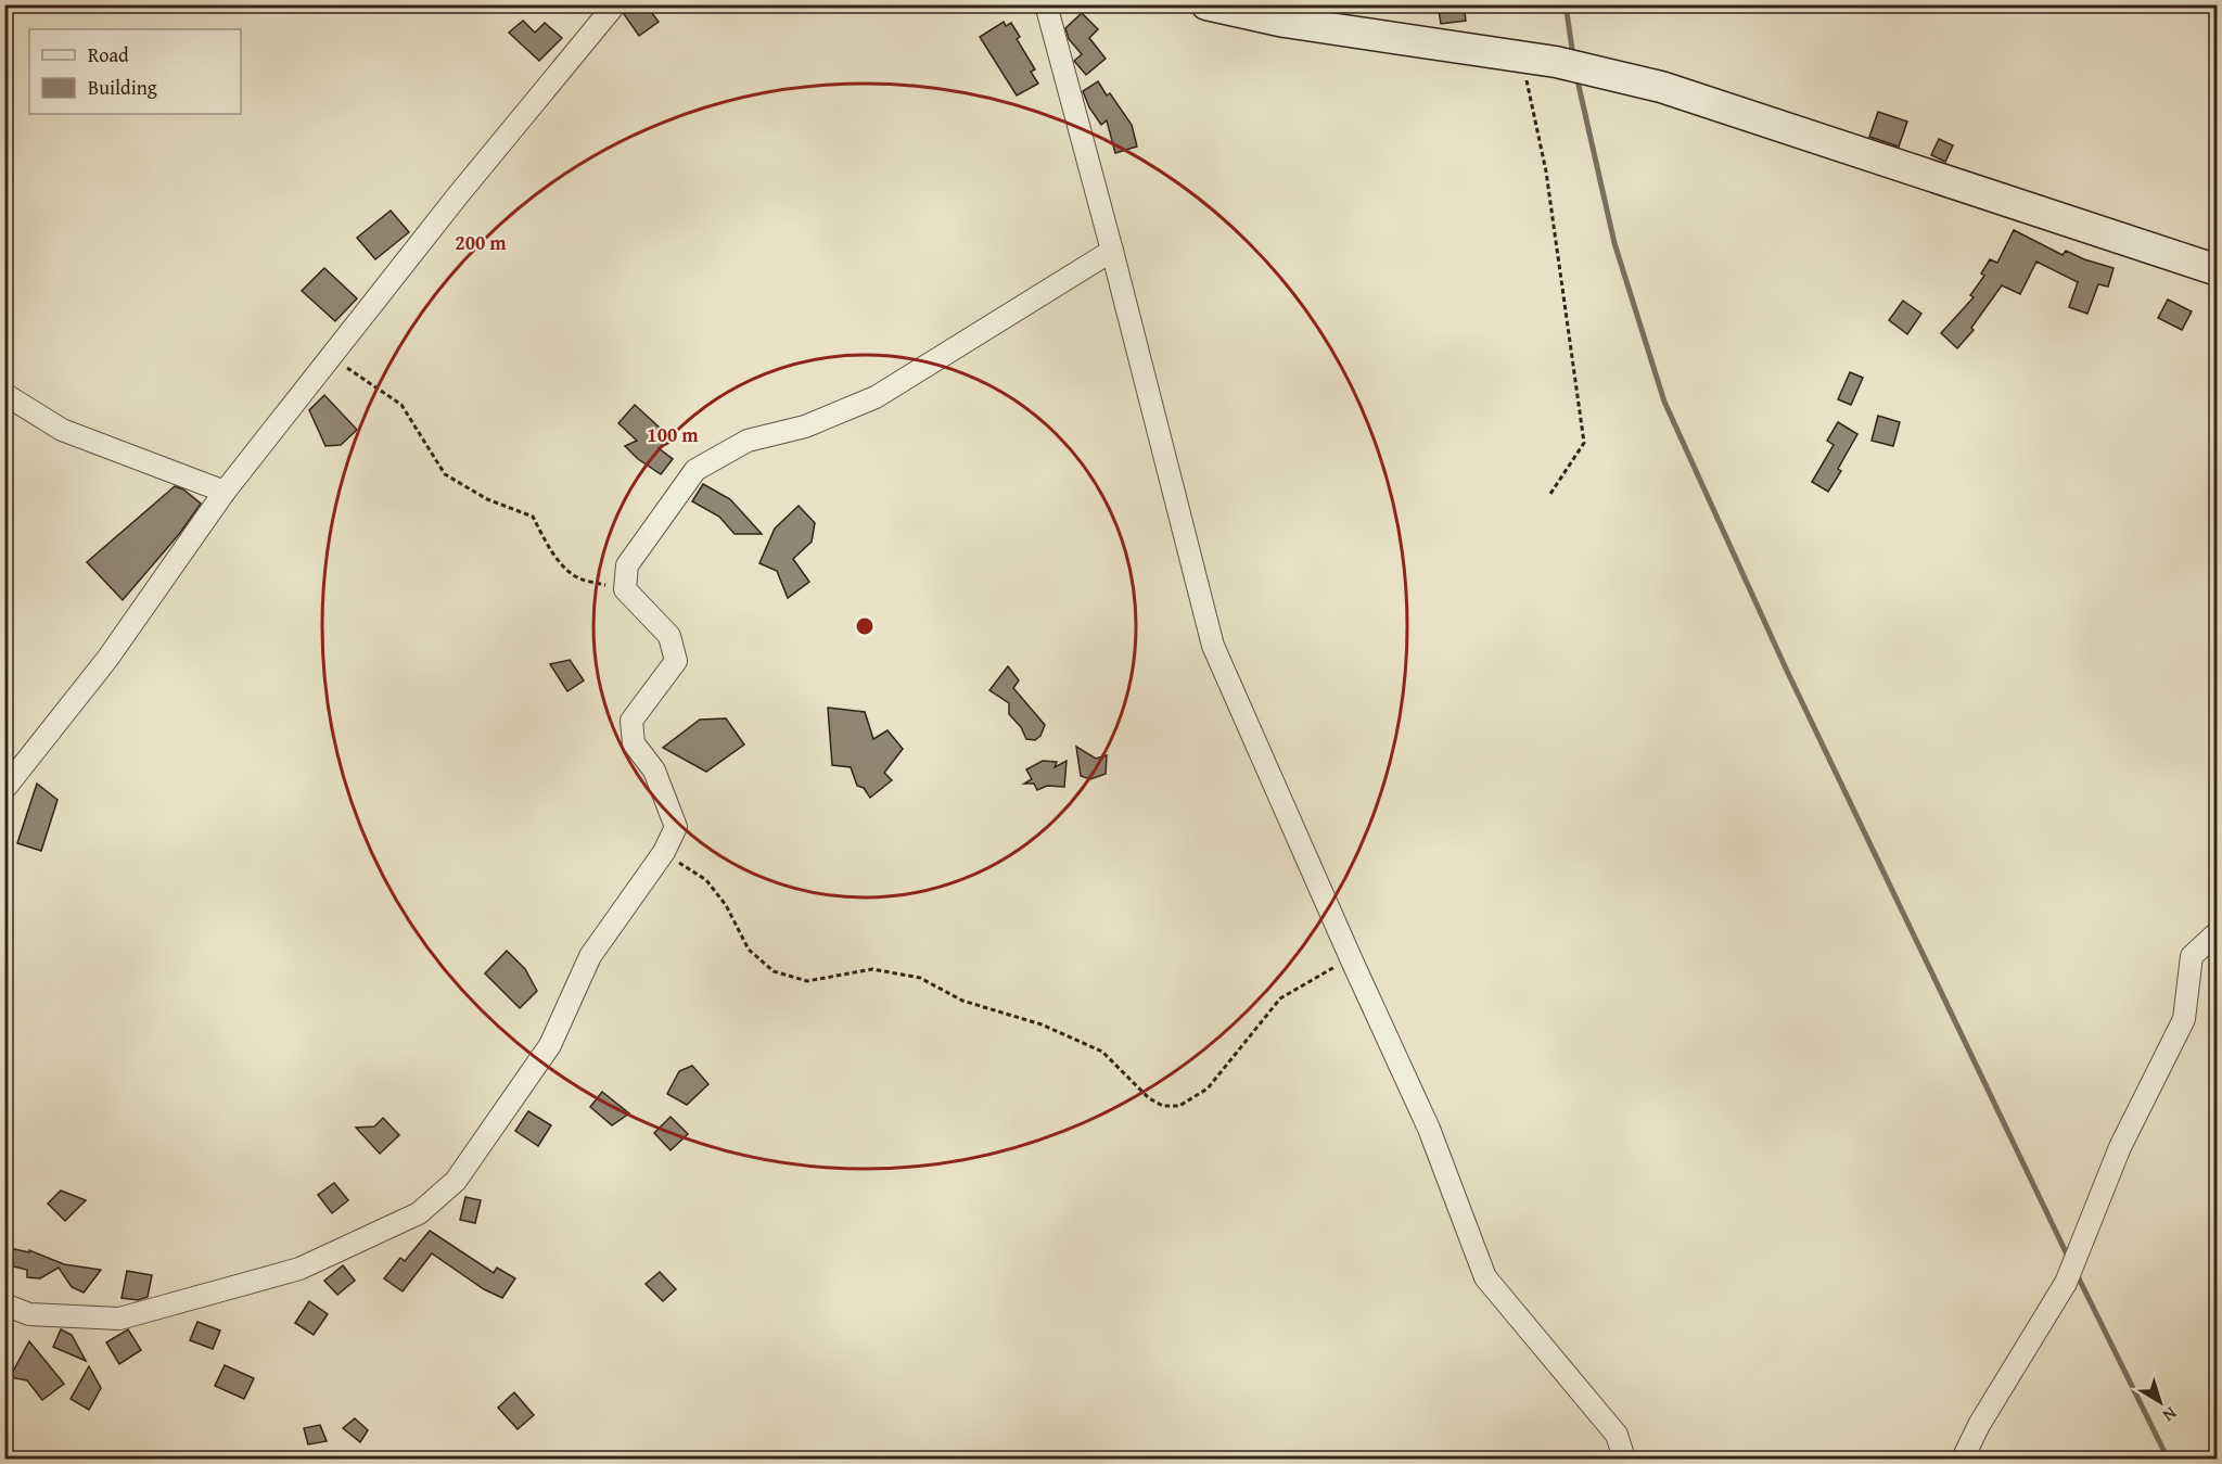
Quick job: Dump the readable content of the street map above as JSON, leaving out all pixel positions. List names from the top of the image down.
{
  "legend": ["Road", "Building"],
  "north": "bottom right",
  "rings": ["200 m", "100 m"]
}
